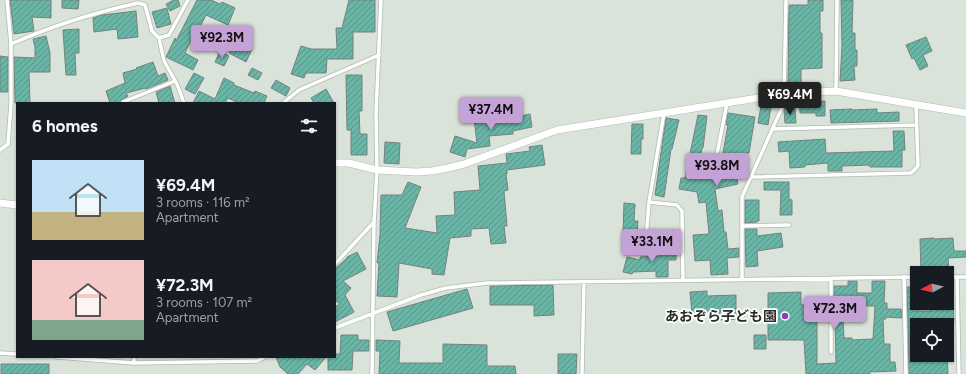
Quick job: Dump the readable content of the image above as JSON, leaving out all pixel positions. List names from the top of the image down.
{
  "places": ["あおぞら子ども園"],
  "north": "left",
  "page": {
    "price": [
      "¥92.3M",
      "¥69.4M",
      "¥37.4M",
      "¥93.8M",
      "¥33.1M",
      "¥72.3M"
    ],
    "heading": "6 homes",
    "list": [
      {
        "name": "¥69.4M",
        "note": "3 rooms · 116 m² · Apartment"
      },
      {
        "name": "¥72.3M",
        "note": "3 rooms · 107 m² · Apartment"
      }
    ]
  }
}
